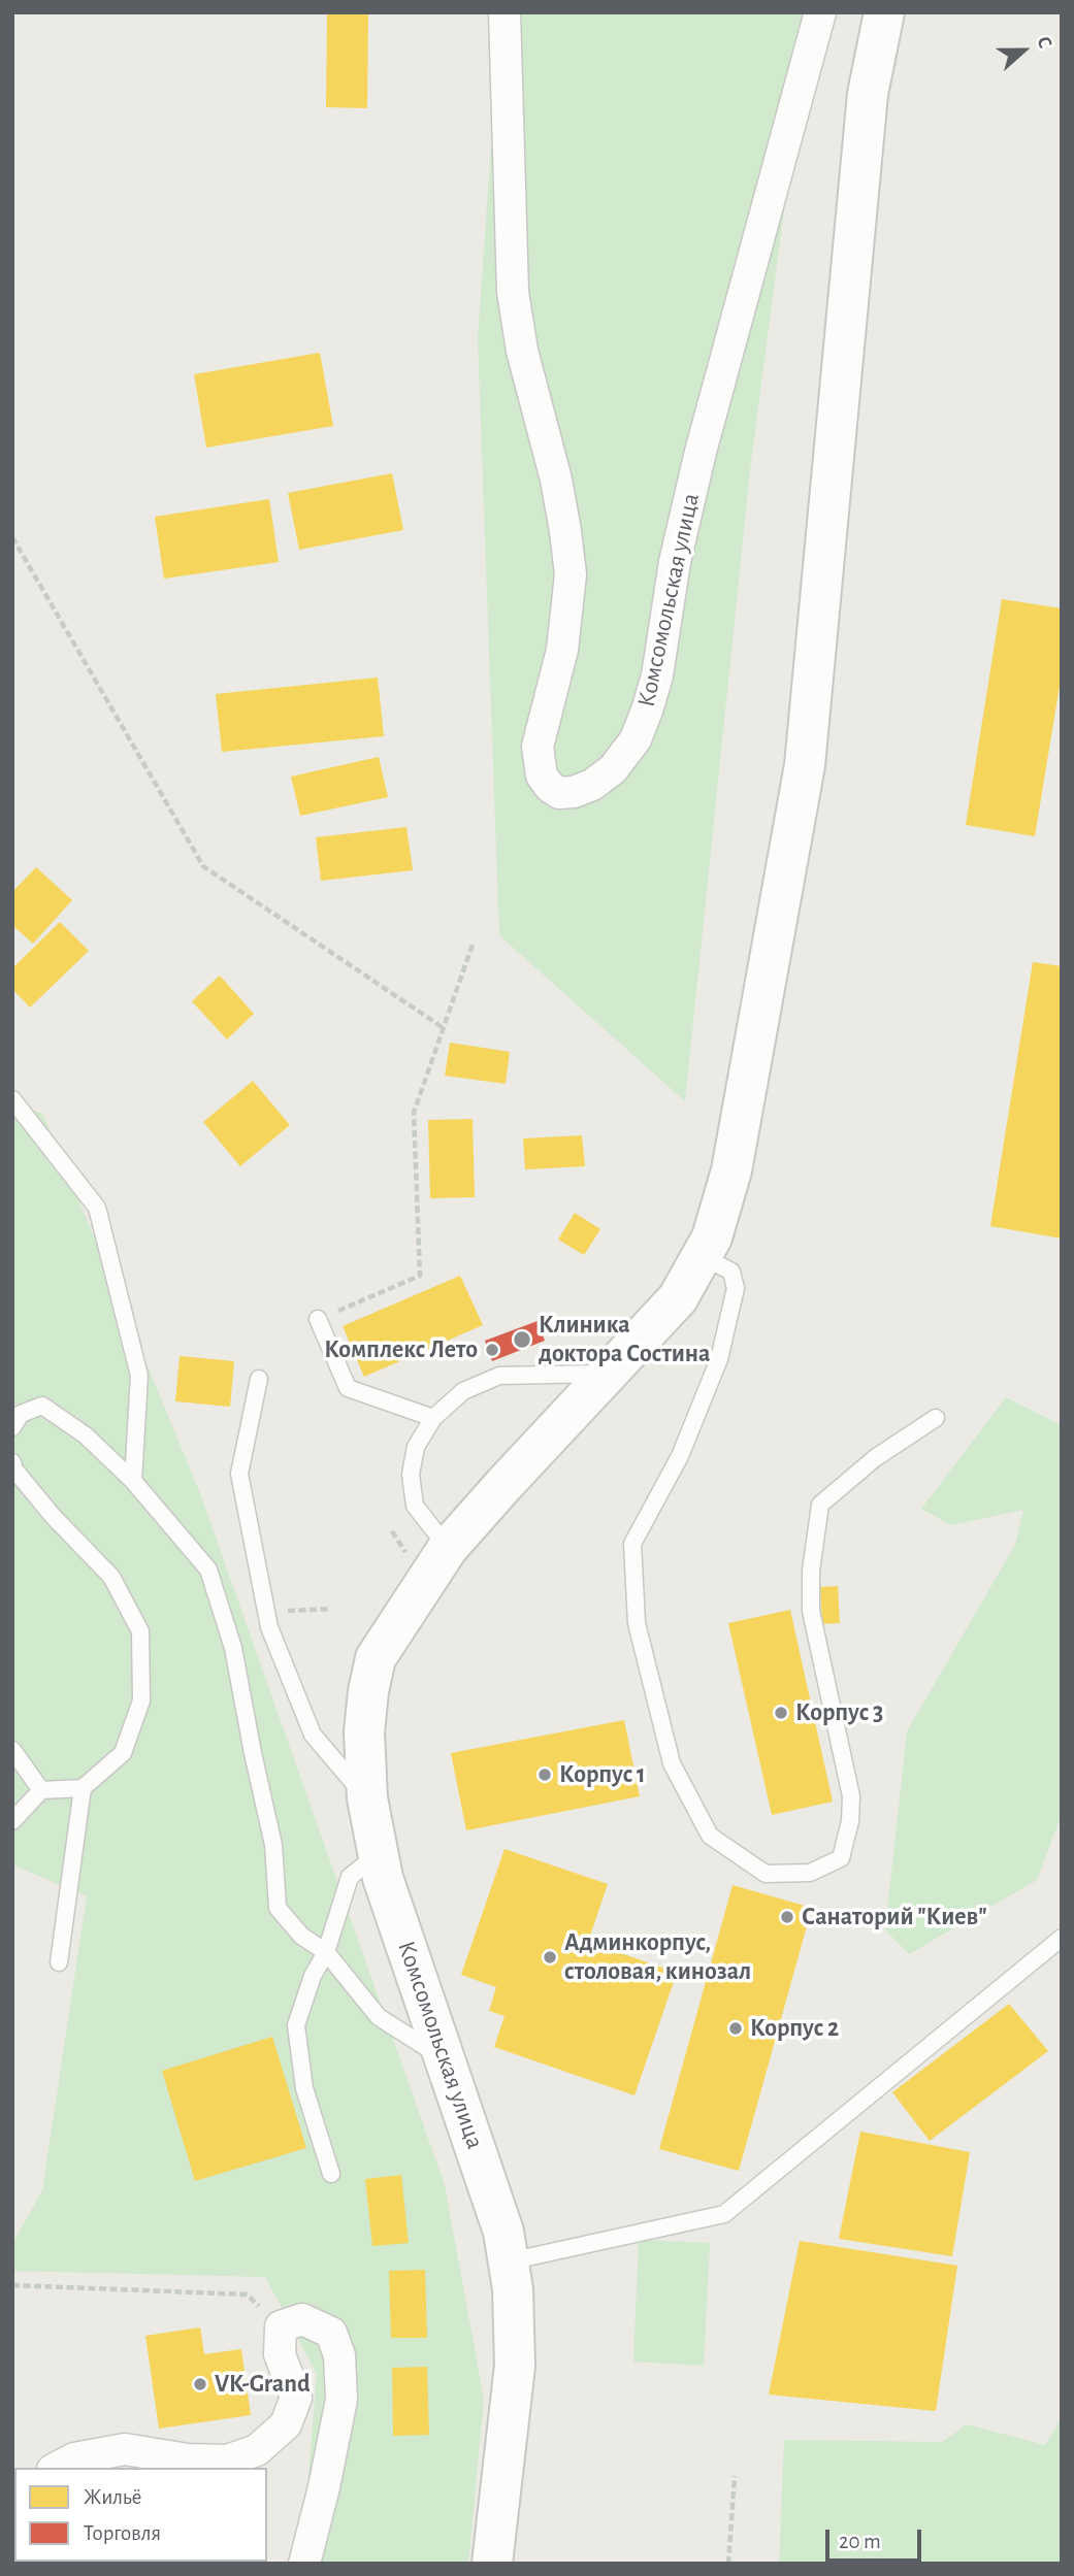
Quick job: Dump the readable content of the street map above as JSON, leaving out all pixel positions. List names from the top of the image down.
{
  "streets": {
    "main road": ["Комсомольская улица"]
  },
  "places": [
    "Клиника доктора Состина",
    "Комплекс Лето",
    "Корпус 3",
    "Корпус 1",
    "Санаторий \"Киев\"",
    "Админкорпус, столовая, кинозал",
    "Корпус 2",
    "VK-Grand"
  ],
  "legend": ["Жильё", "Торговля"],
  "scale_bar": "20 m",
  "north": "right"
}
